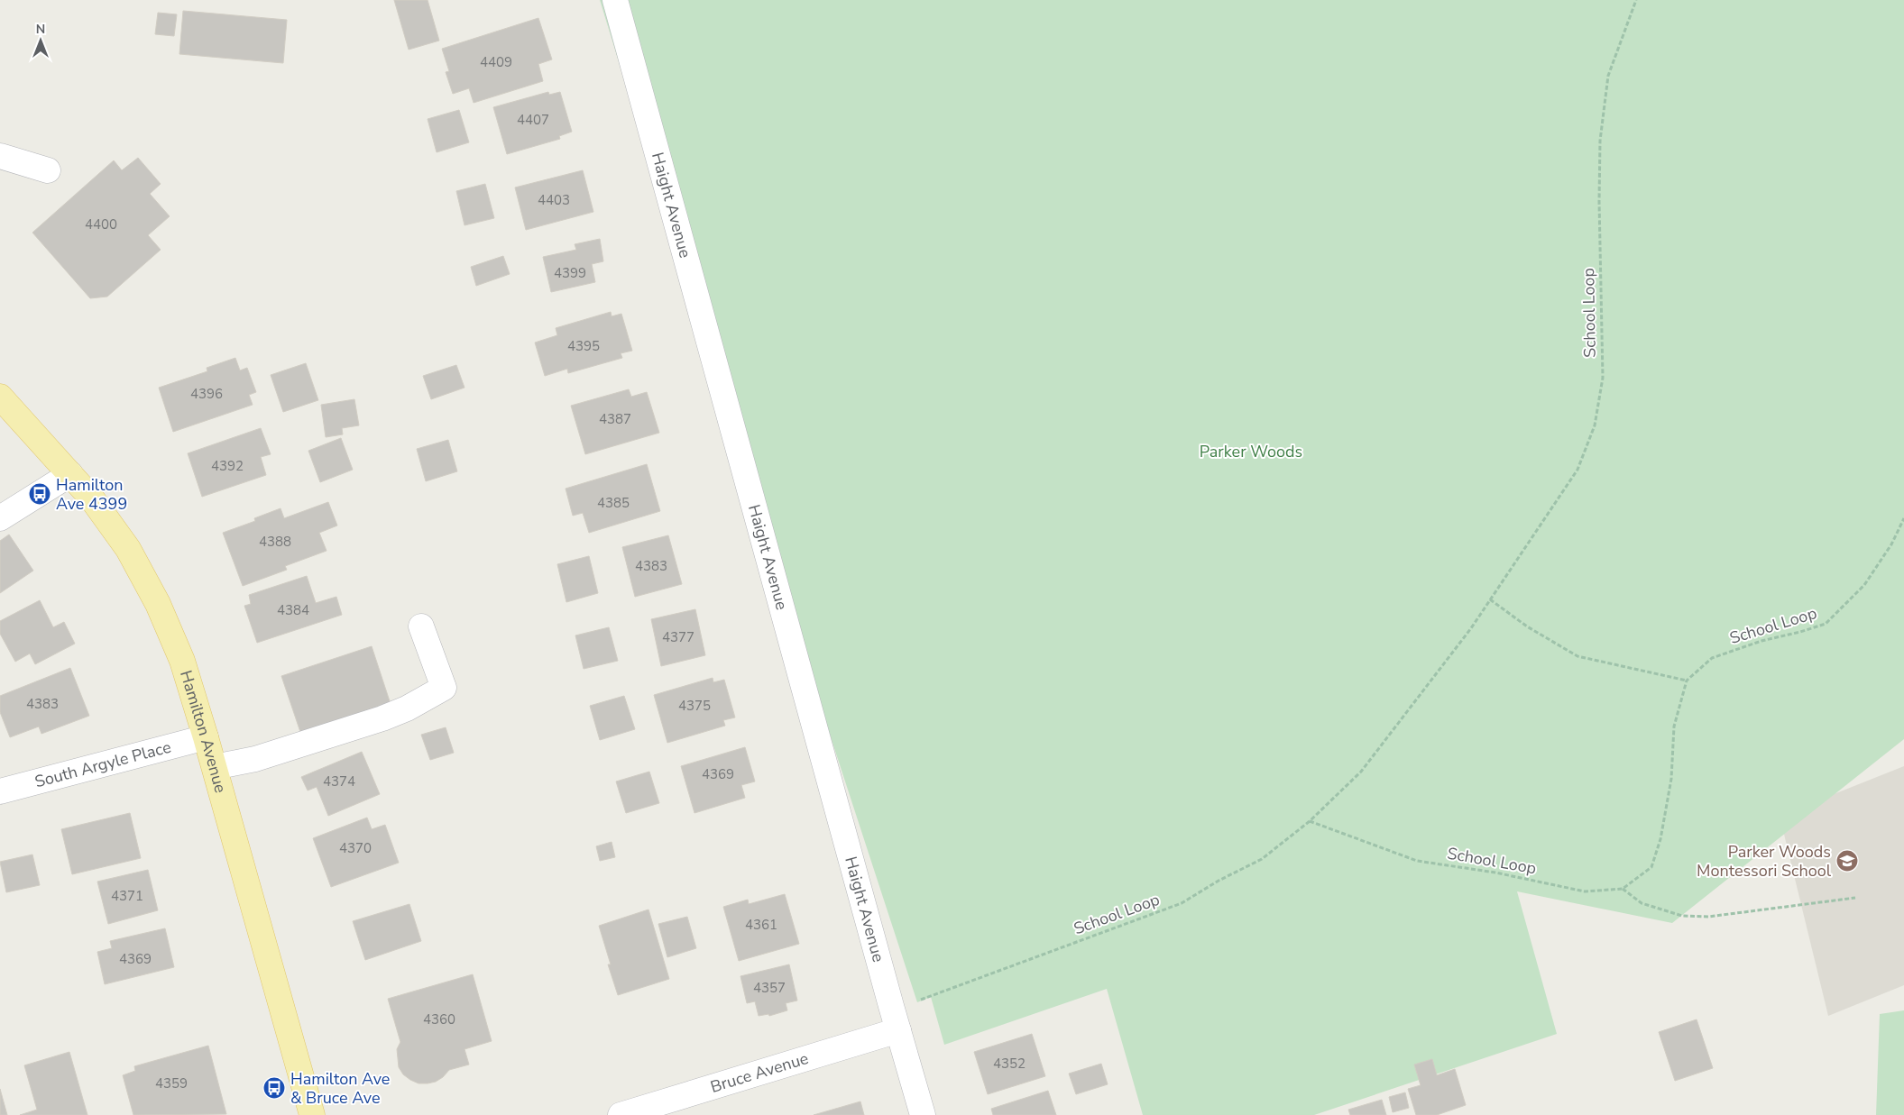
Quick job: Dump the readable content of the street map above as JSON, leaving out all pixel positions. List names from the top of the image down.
{
  "streets": {
    "main road": ["Hamilton Avenue"],
    "street": ["Haight Avenue", "South Argyle Place", "Bruce Avenue"],
    "path": ["School Loop"]
  },
  "crossings": [
    ["Haight Avenue", "Bruce Avenue"],
    ["Hamilton Avenue", "South Argyle Place"]
  ],
  "parks": ["Parker Woods"],
  "places": {
    "bus stop": ["Hamilton Ave 4399", "Hamilton Ave & Bruce Ave"],
    "school or university": ["Parker Woods Montessori School"]
  },
  "house_numbers": [
    "4409",
    "4407",
    "4403",
    "4400",
    "4399",
    "4395",
    "4396",
    "4387",
    "4392",
    "4385",
    "4388",
    "4383",
    "4384",
    "4377",
    "4383",
    "4375",
    "4369",
    "4374",
    "4370",
    "4371",
    "4361",
    "4369",
    "4357",
    "4360",
    "4352",
    "4359"
  ],
  "north": "top"
}
